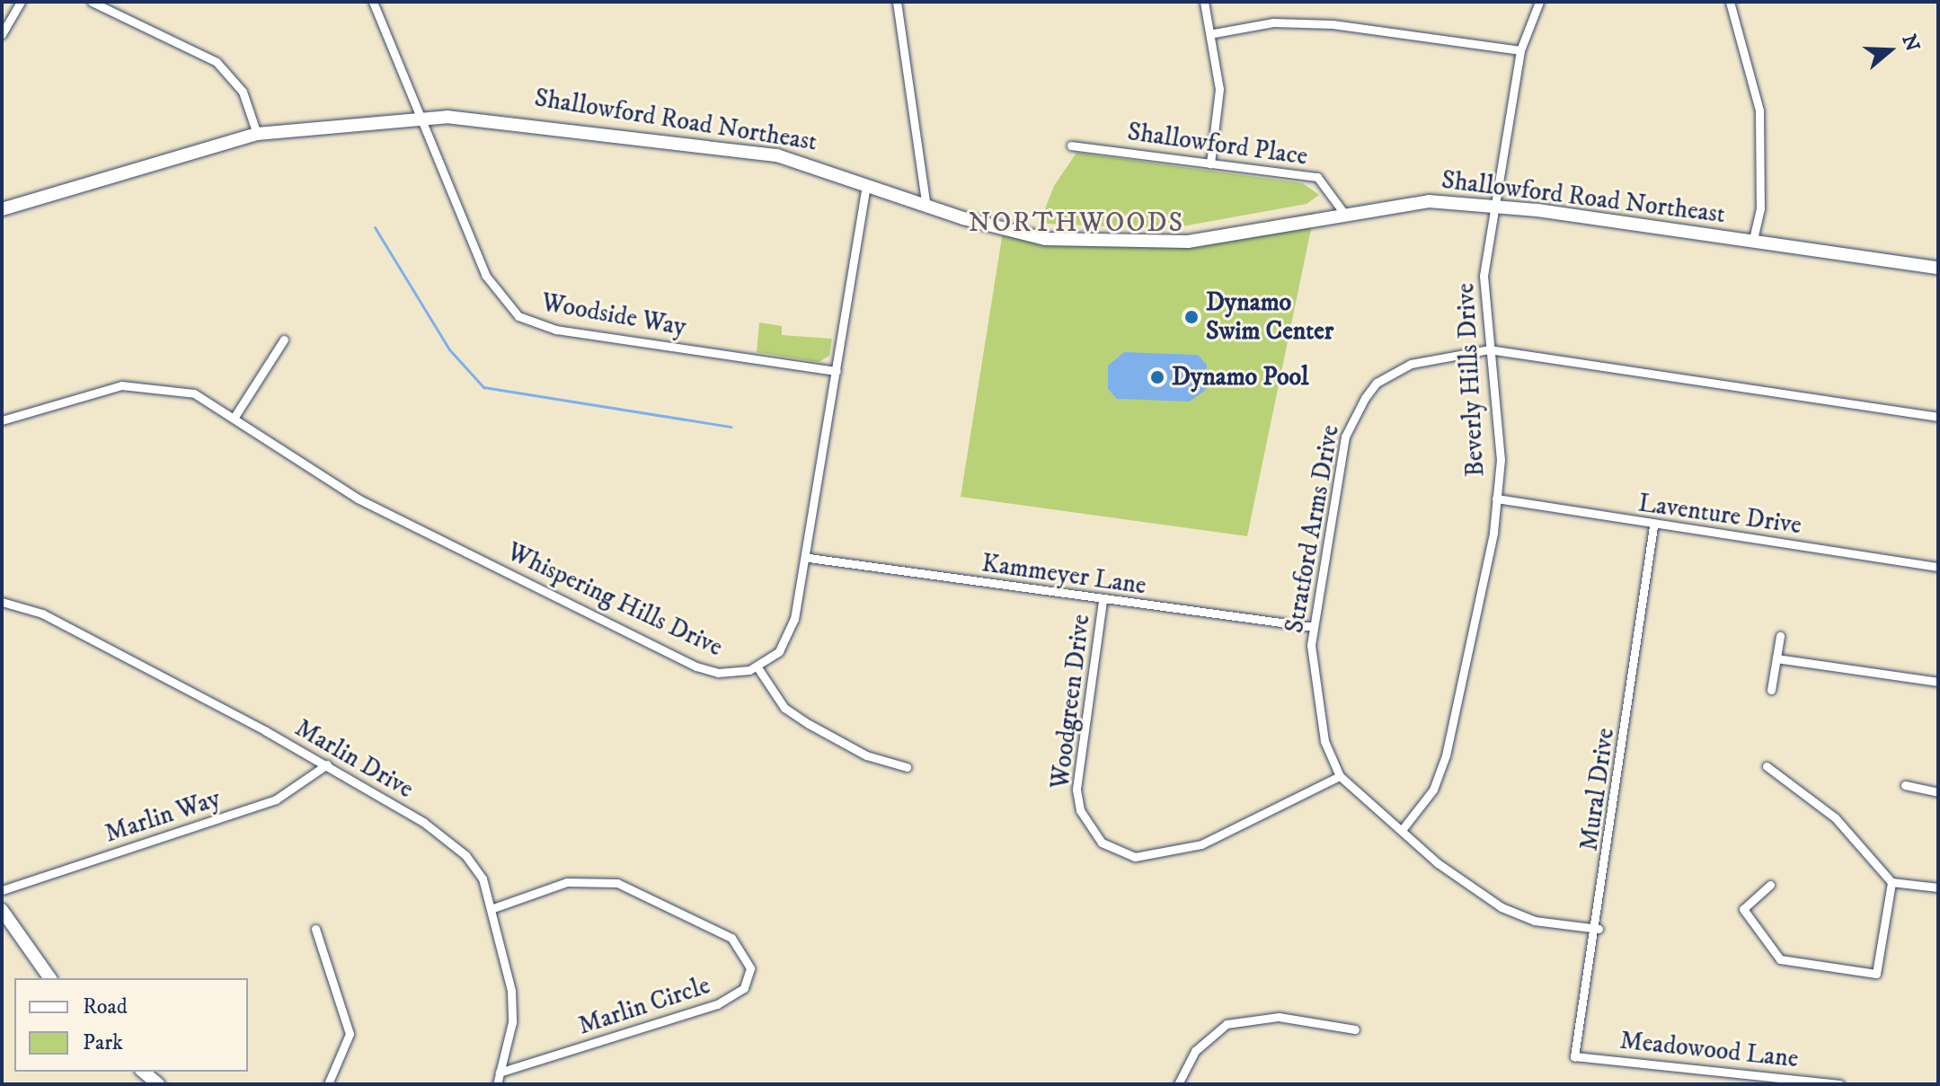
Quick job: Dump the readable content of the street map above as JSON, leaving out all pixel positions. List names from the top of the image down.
{
  "streets": {
    "street": [
      "Shallowford Road Northeast",
      "Shallowford Place",
      "Woodside Way",
      "Beverly Hills Drive",
      "Laventure Drive",
      "Stratford Arms Drive",
      "Kammeyer Lane",
      "Whispering Hills Drive",
      "Woodgreen Drive",
      "Marlin Drive",
      "Mural Drive",
      "Marlin Way",
      "Marlin Circle",
      "Meadowood Lane"
    ]
  },
  "crossings": [
    ["Shallowford Road Northeast", "Shallowford Place"],
    ["Shallowford Road Northeast", "Woodside Way"],
    ["Shallowford Road Northeast", "Beverly Hills Drive"],
    ["Beverly Hills Drive", "Laventure Drive"],
    ["Beverly Hills Drive", "Stratford Arms Drive"],
    ["Laventure Drive", "Mural Drive"],
    ["Stratford Arms Drive", "Kammeyer Lane"],
    ["Stratford Arms Drive", "Woodgreen Drive"],
    ["Kammeyer Lane", "Woodgreen Drive"],
    ["Marlin Drive", "Marlin Way"],
    ["Marlin Drive", "Marlin Circle"],
    ["Mural Drive", "Meadowood Lane"]
  ],
  "districts": ["NORTHWOODS"],
  "places": ["Dynamo Swim Center", "Dynamo Pool"],
  "legend": ["Road", "Park"],
  "north": "right"
}
